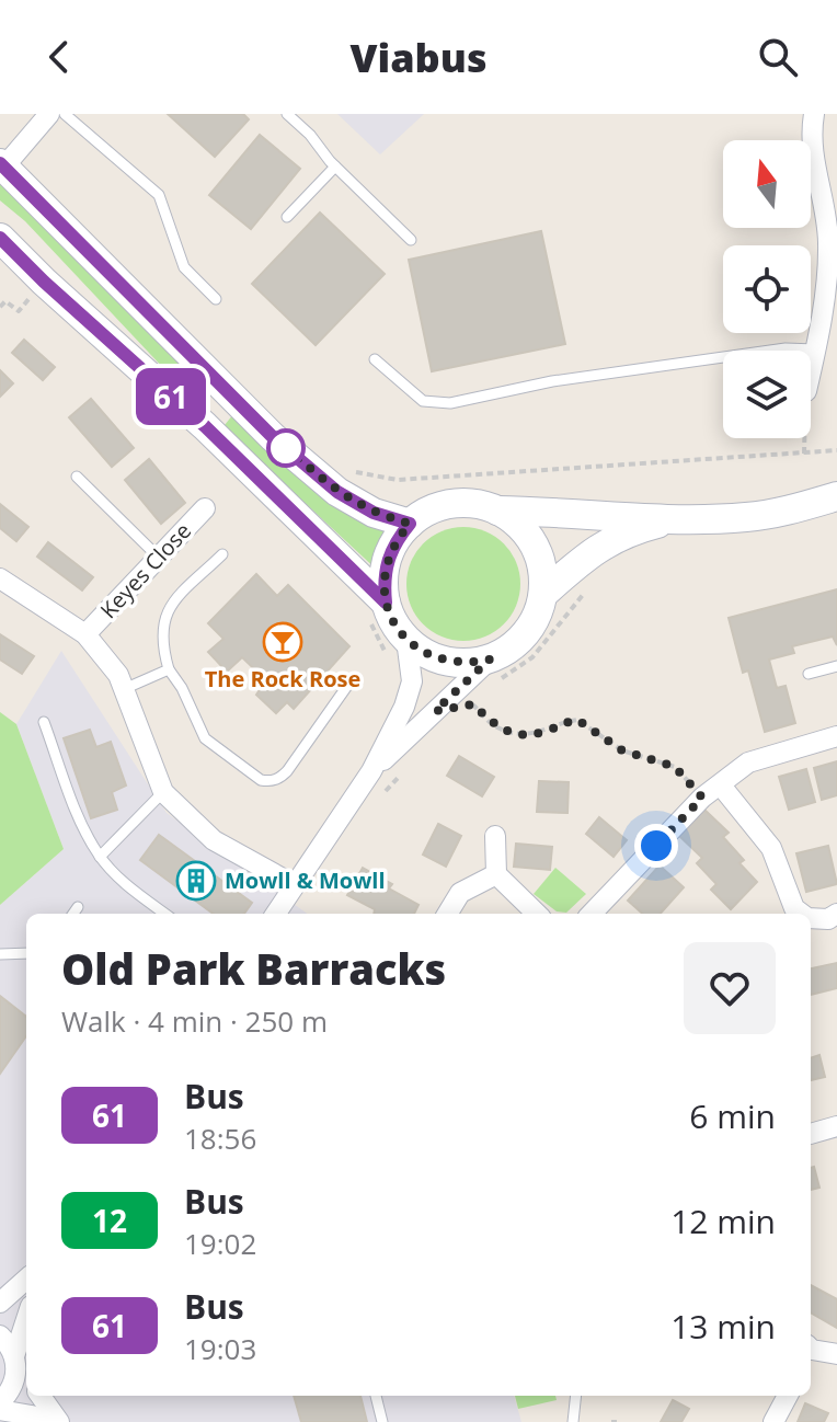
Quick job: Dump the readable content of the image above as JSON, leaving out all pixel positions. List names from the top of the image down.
{
  "streets": {
    "street": ["Keyes Close"]
  },
  "places": {
    "bar": ["The Rock Rose"],
    "building": ["Mowll & Mowll"]
  },
  "lines": ["bus line 61"],
  "north": "top",
  "page": {
    "header": "Viabus",
    "on_map": "61",
    "heading": ["Old Park Barracks", "Walk · 4 min · 250 m"],
    "list": [
      {
        "mark": "61",
        "name": "Bus",
        "note": "18:56",
        "value": "6 min"
      },
      {
        "mark": "12",
        "name": "Bus",
        "note": "19:02",
        "value": "12 min"
      },
      {
        "mark": "61",
        "name": "Bus",
        "note": "19:03",
        "value": "13 min"
      }
    ]
  }
}
